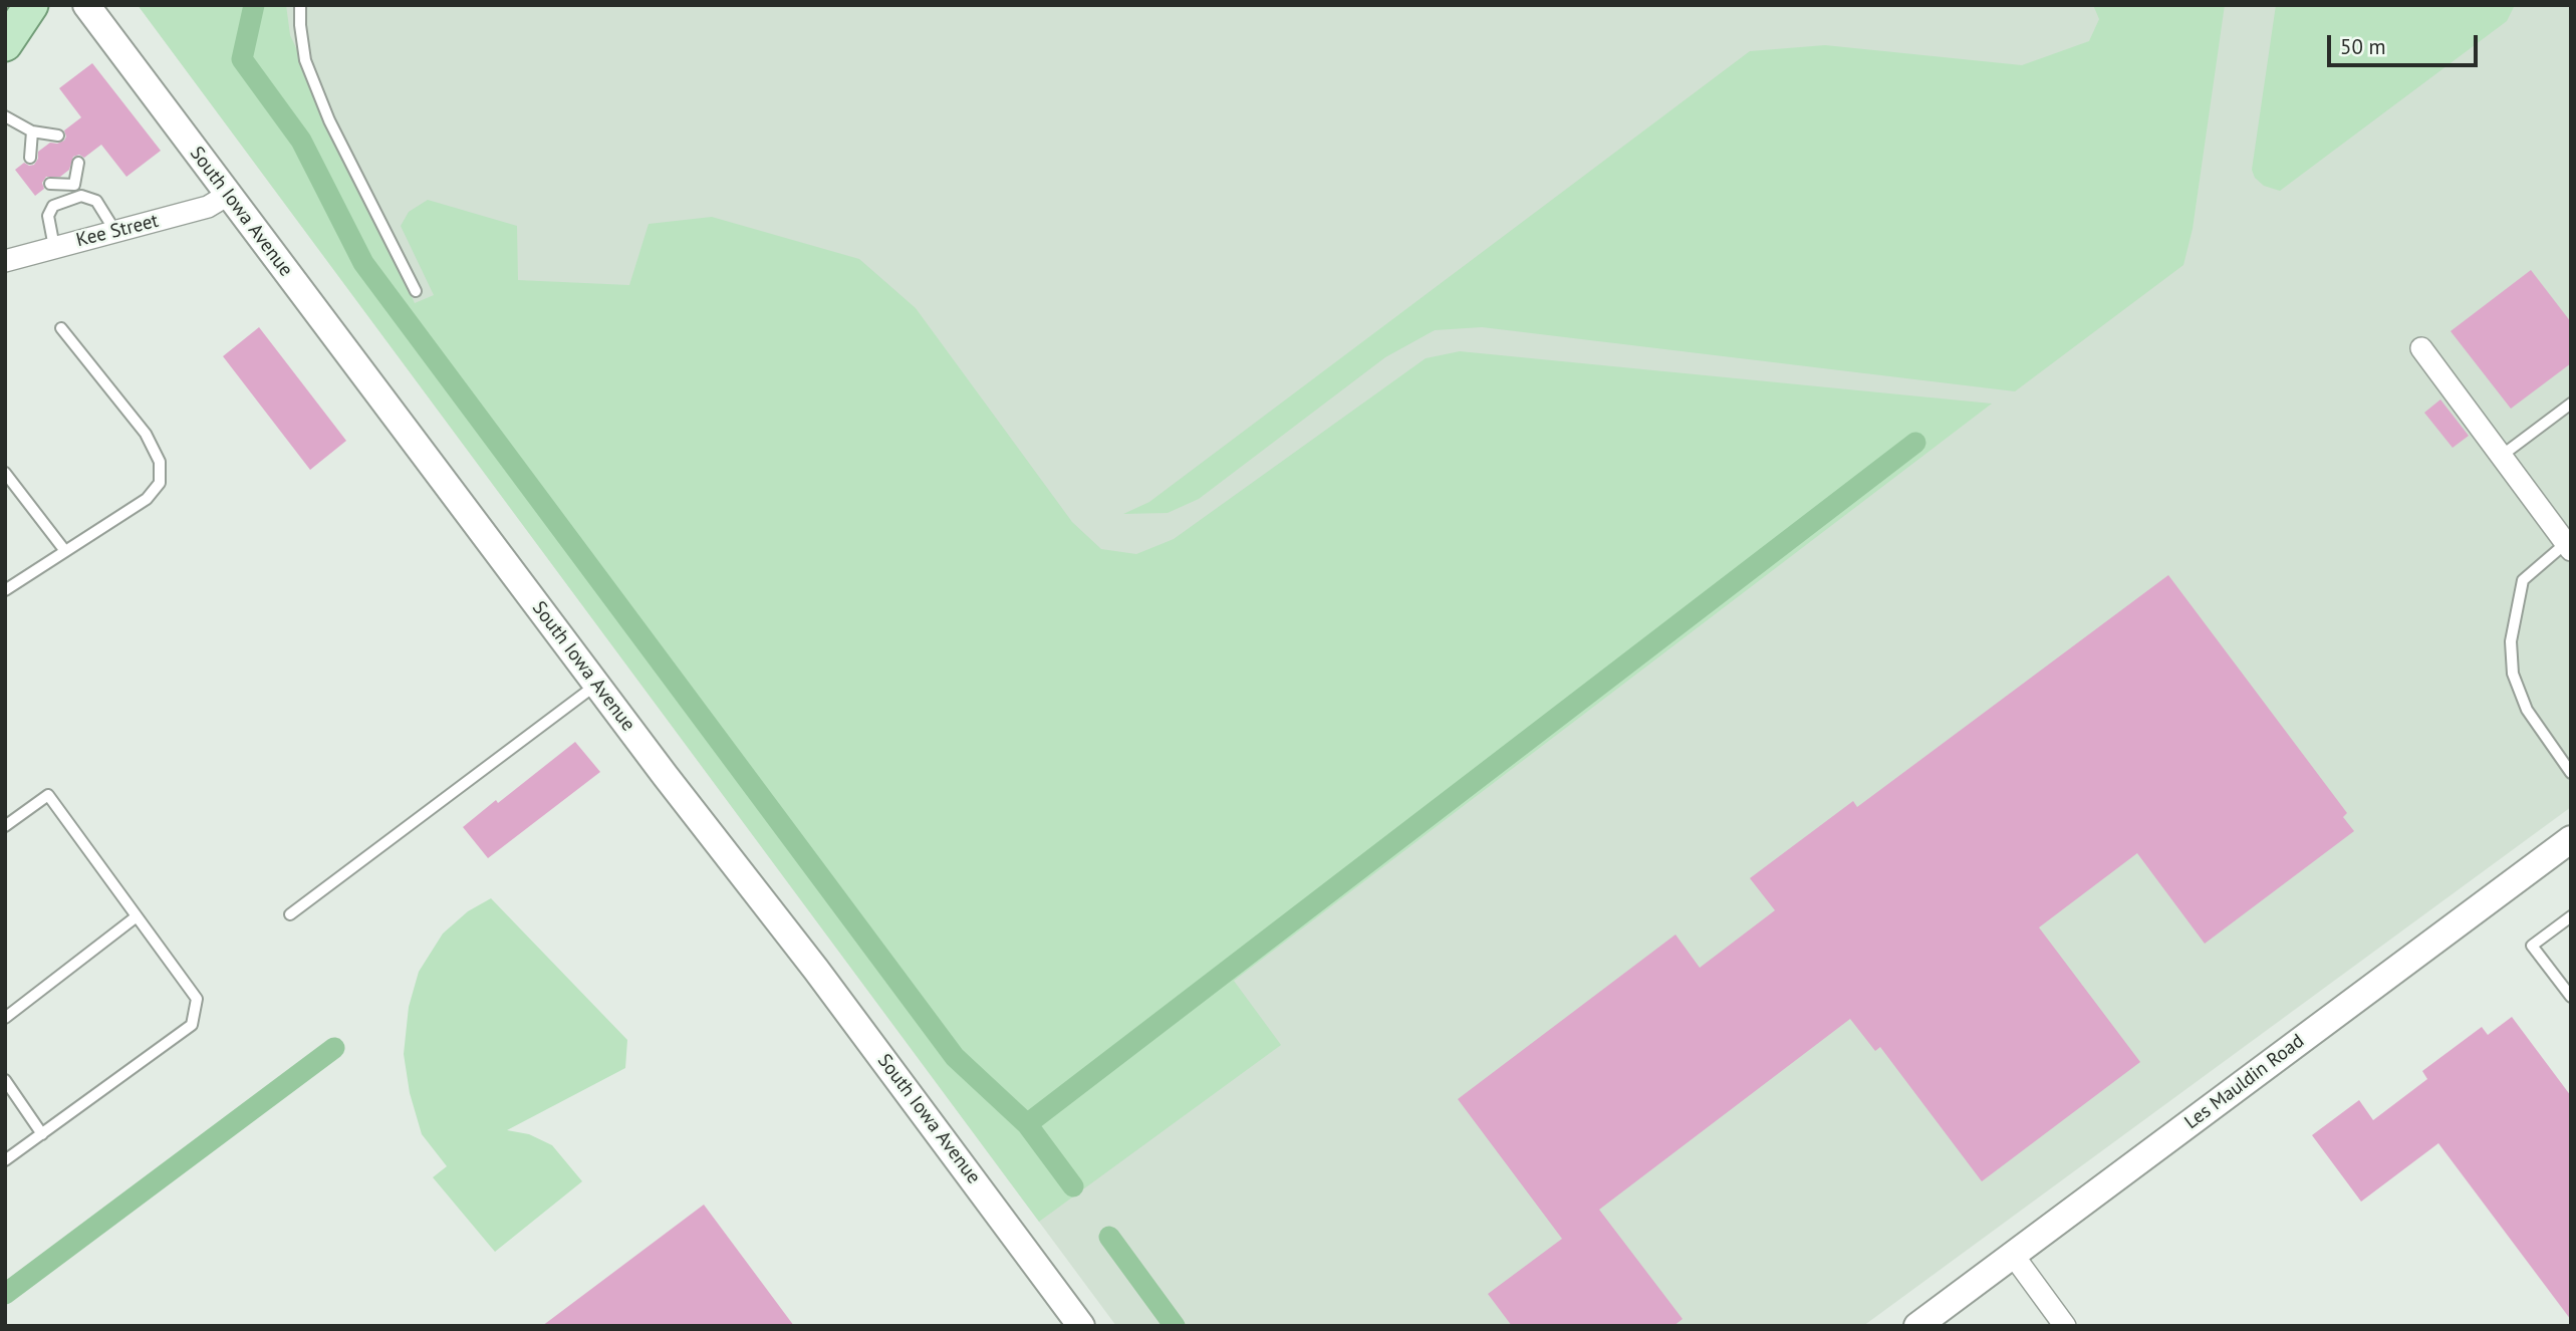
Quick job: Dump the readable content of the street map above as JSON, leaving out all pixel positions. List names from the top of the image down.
{
  "streets": {
    "street": ["South Iowa Avenue", "Kee Street", "Les Mauldin Road"]
  },
  "crossings": [
    ["South Iowa Avenue", "Kee Street"]
  ],
  "scale_bar": "50 m"
}
